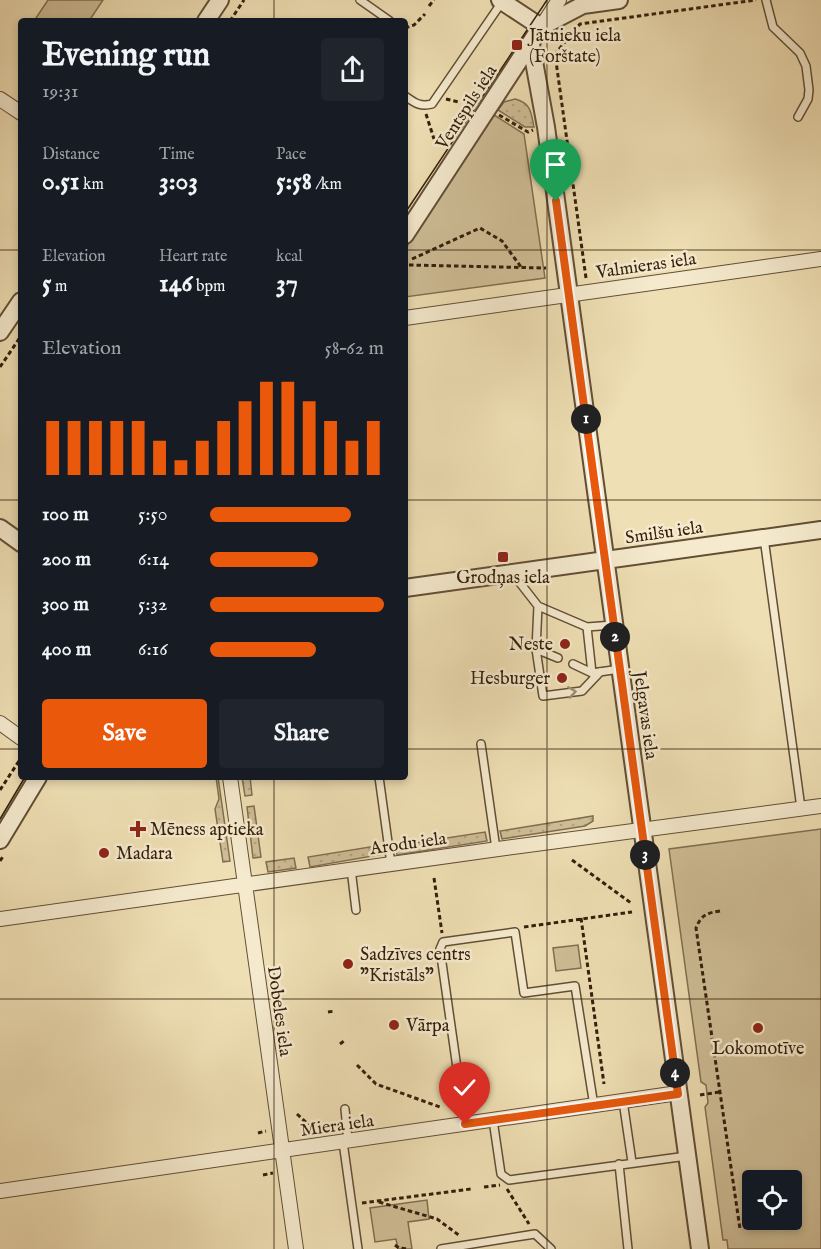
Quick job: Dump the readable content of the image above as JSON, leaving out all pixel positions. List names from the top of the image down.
{
  "streets": {
    "street": [
      "Ventspils iela",
      "Valmieras iela",
      "Smilšu iela",
      "Jelgavas iela",
      "Arodu iela",
      "Dobeles iela",
      "Miera iela"
    ]
  },
  "crossings": [
    ["Ventspils iela", "Jelgavas iela"],
    ["Valmieras iela", "Jelgavas iela"],
    ["Smilšu iela", "Jelgavas iela"],
    ["Jelgavas iela", "Arodu iela"],
    ["Jelgavas iela", "Miera iela"],
    ["Arodu iela", "Dobeles iela"],
    ["Dobeles iela", "Miera iela"]
  ],
  "places": {
    "transit": ["Jātnieku iela (Forštate)", "Grodņas iela"],
    "other": [
      "Neste",
      "Hesburger",
      "Madara",
      "Sadzīves centrs \"Kristāls\"",
      "Vārpa",
      "Lokomotīve"
    ],
    "health": ["Mēness aptieka"]
  },
  "page": {
    "heading": ["Evening run", "19:31"],
    "stats": [
      ["Distance", "0.51 km"],
      ["Time", "3:03"],
      ["Pace", "5:58 /km"],
      ["Elevation", "5 m"],
      ["Heart rate", "146 bpm"],
      ["kcal", "37"]
    ],
    "chart": ["Elevation", "58–62 m"],
    "pins": [
      "1",
      "2",
      "3",
      "4"
    ],
    "list": [
      {
        "name": "100 m",
        "note": "5:50"
      },
      {
        "name": "200 m",
        "note": "6:14"
      },
      {
        "name": "300 m",
        "note": "5:32"
      },
      {
        "name": "400 m",
        "note": "6:16"
      }
    ],
    "buttons": ["Save", "Share"]
  }
}
